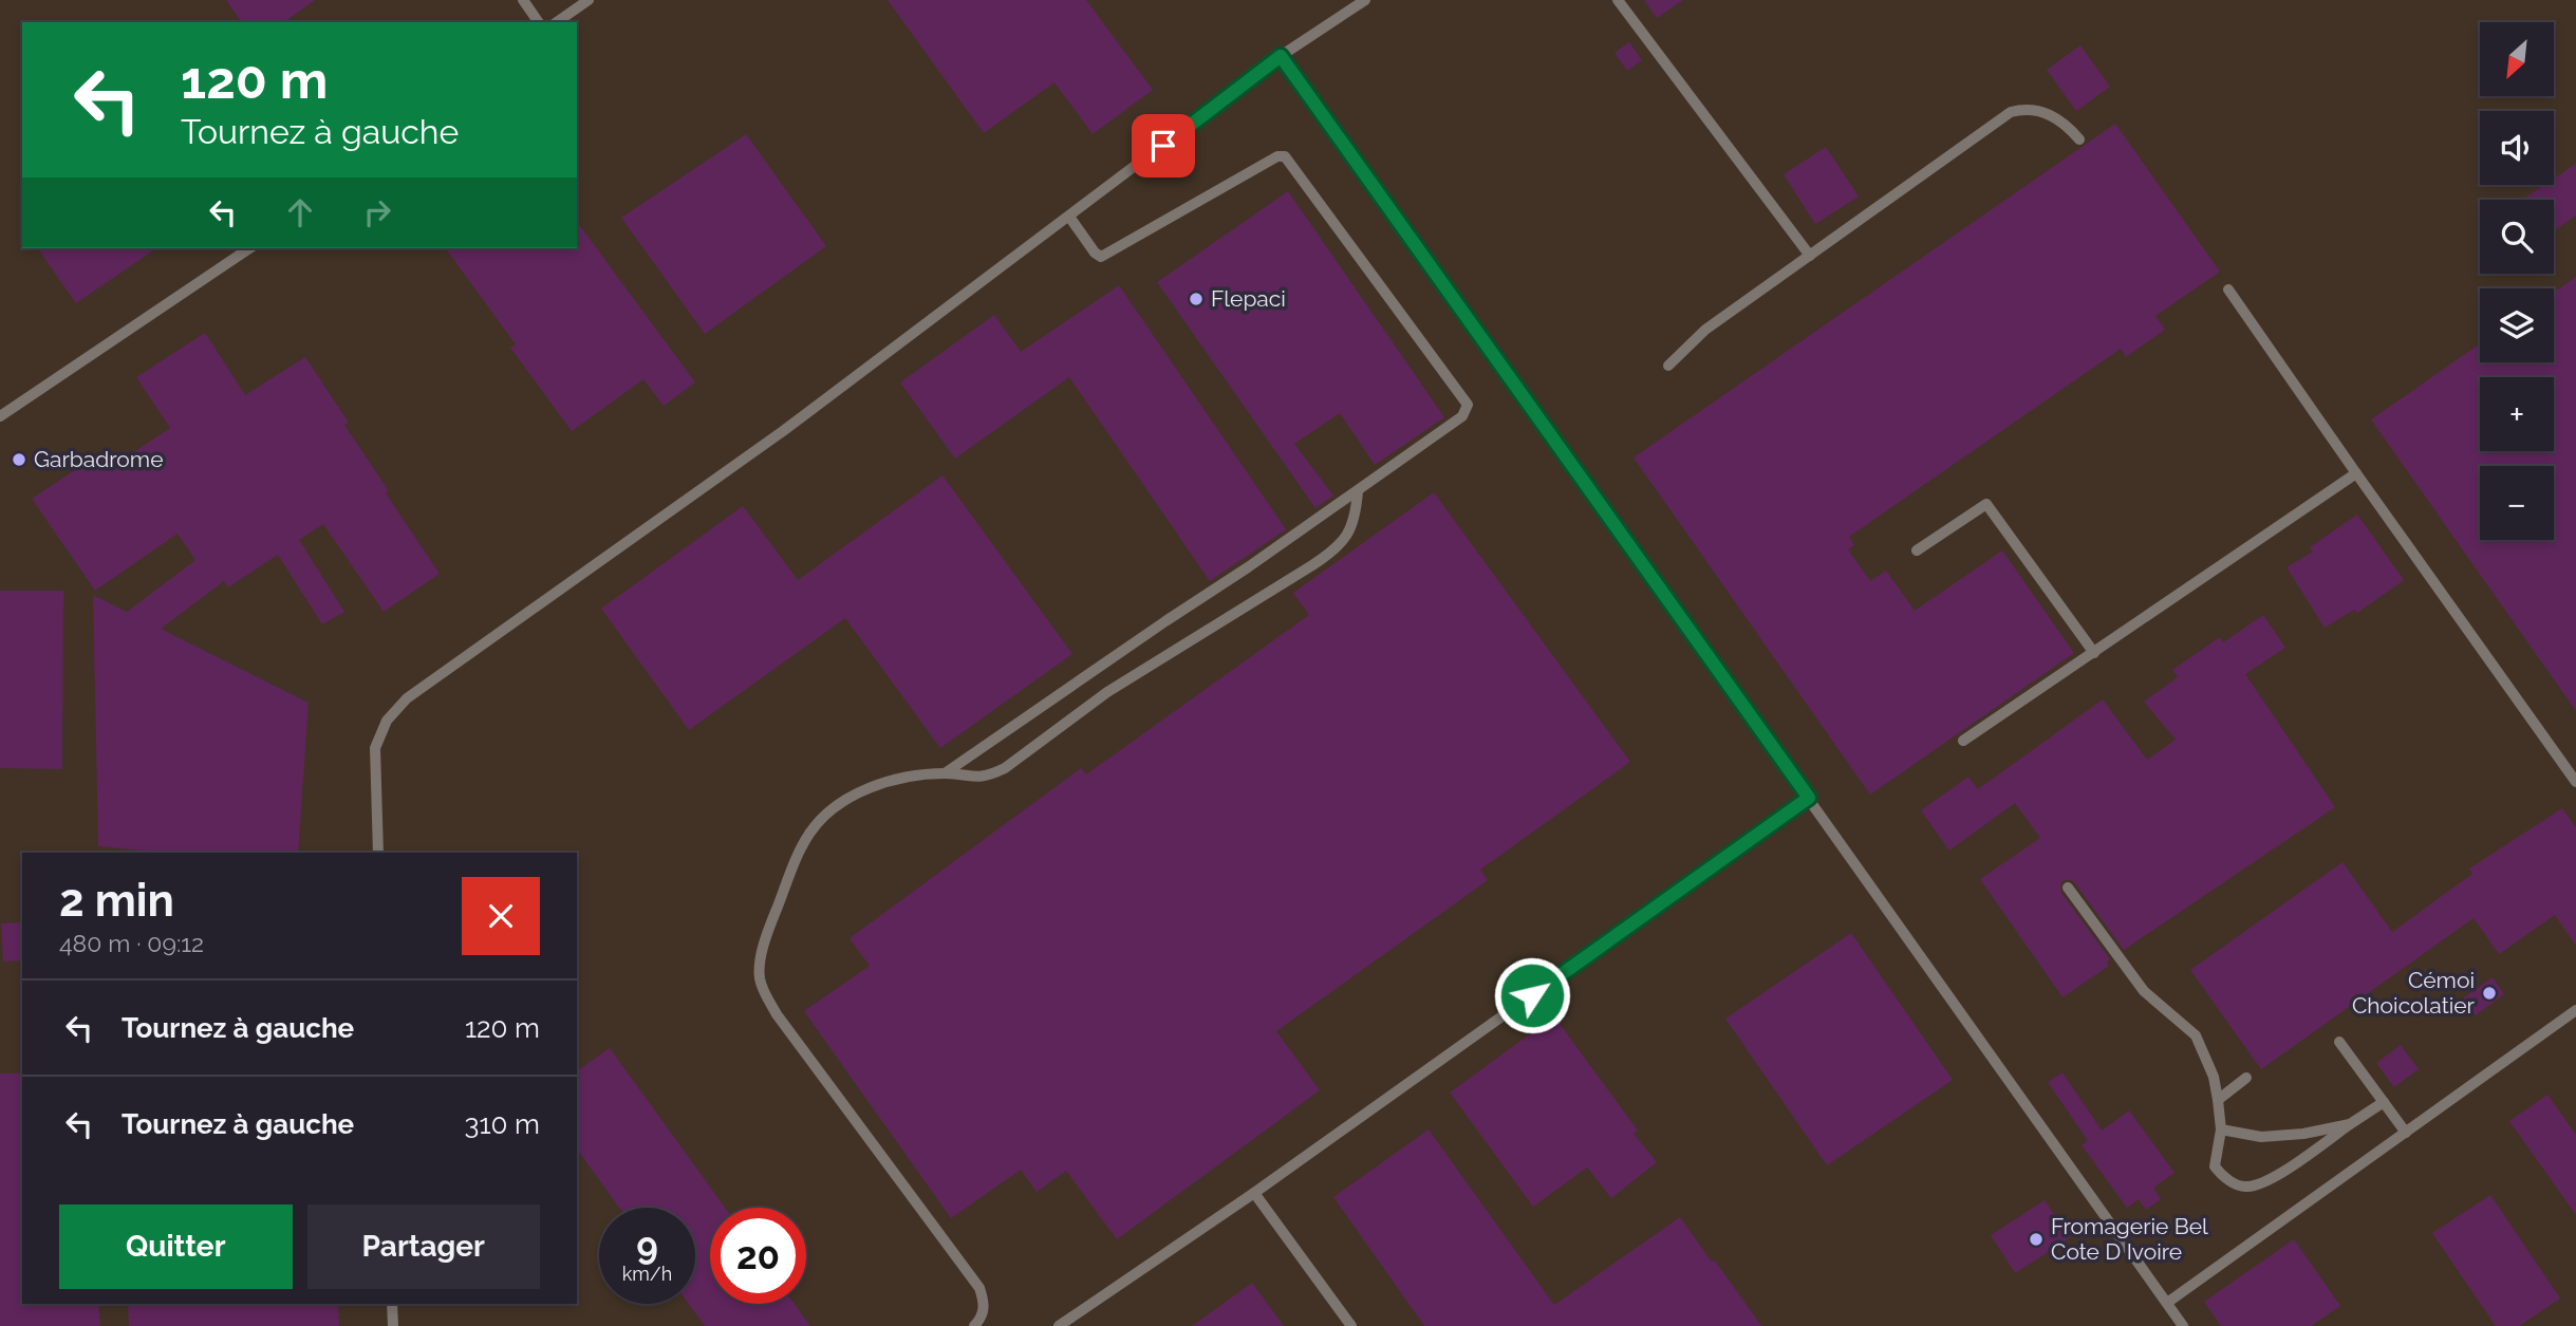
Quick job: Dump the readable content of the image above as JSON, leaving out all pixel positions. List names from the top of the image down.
{
  "places": [
    "Flepaci",
    "Garbadrome",
    "Cémoi Choicolatier",
    "Fromagerie Bel Cote D Ivoire"
  ],
  "north": "bottom left",
  "page": {
    "map_buttons": ["+", "−"],
    "turn": ["120 m", "Tournez à gauche"],
    "heading": ["2 min", "480 m · 09:12"],
    "list": [
      {
        "name": "Tournez à gauche",
        "value": "120 m"
      },
      {
        "name": "Tournez à gauche",
        "value": "310 m"
      }
    ],
    "buttons": ["Quitter", "Partager"],
    "speed": "9 km/h",
    "limit": "20"
  }
}
